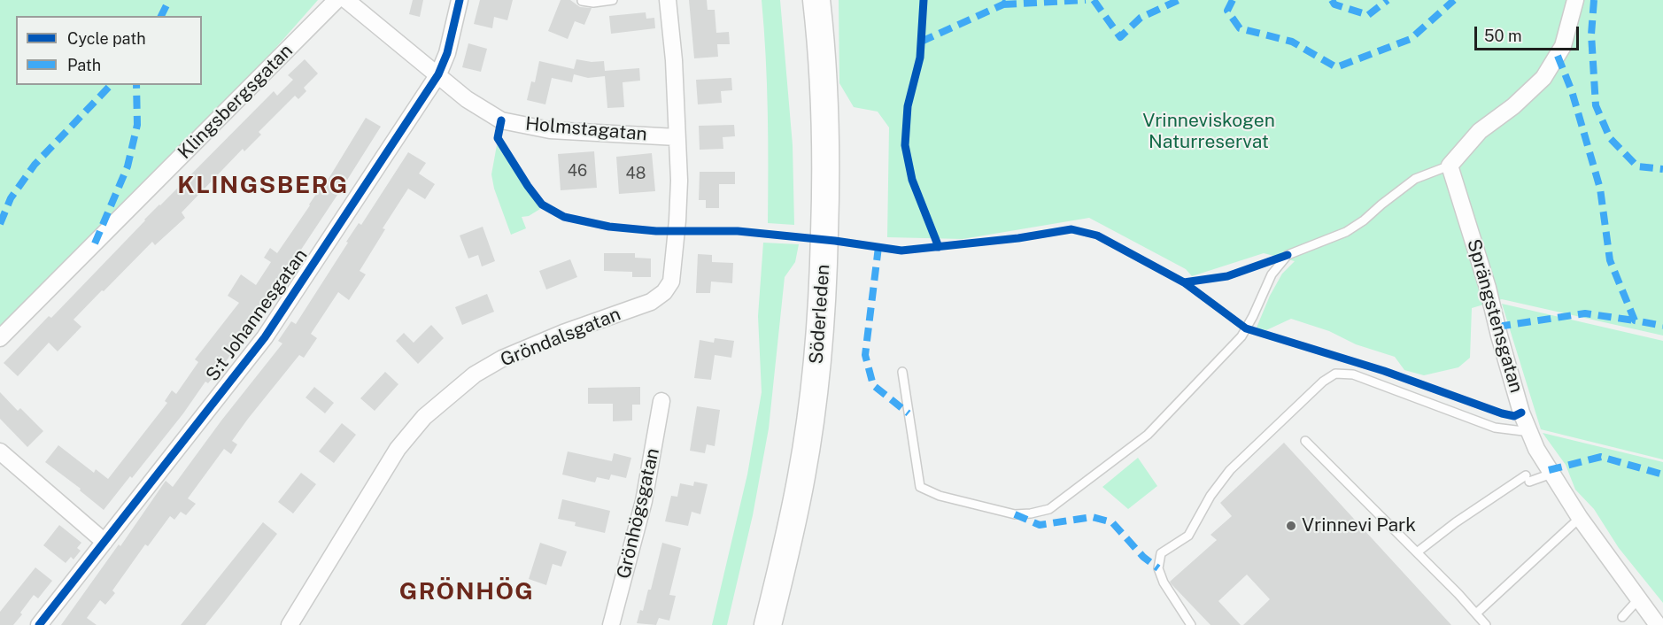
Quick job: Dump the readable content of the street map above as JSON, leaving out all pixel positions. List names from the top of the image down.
{
  "streets": {
    "highway": ["Söderleden"],
    "street": [
      "Klingsbergsgatan",
      "Holmstagatan",
      "S:t Johannesgatan",
      "Sprängstensgatan",
      "Gröndalsgatan",
      "Grönhögsgatan"
    ]
  },
  "crossings": [
    ["Holmstagatan", "S:t Johannesgatan"],
    ["Holmstagatan", "Gröndalsgatan"]
  ],
  "districts": ["KLINGSBERG", "GRÖNHÖG"],
  "parks": ["Vrinneviskogen Naturreservat"],
  "places": ["Vrinnevi Park"],
  "house_numbers": ["46", "48"],
  "legend": ["Cycle path", "Path"],
  "scale_bar": "50 m"
}
